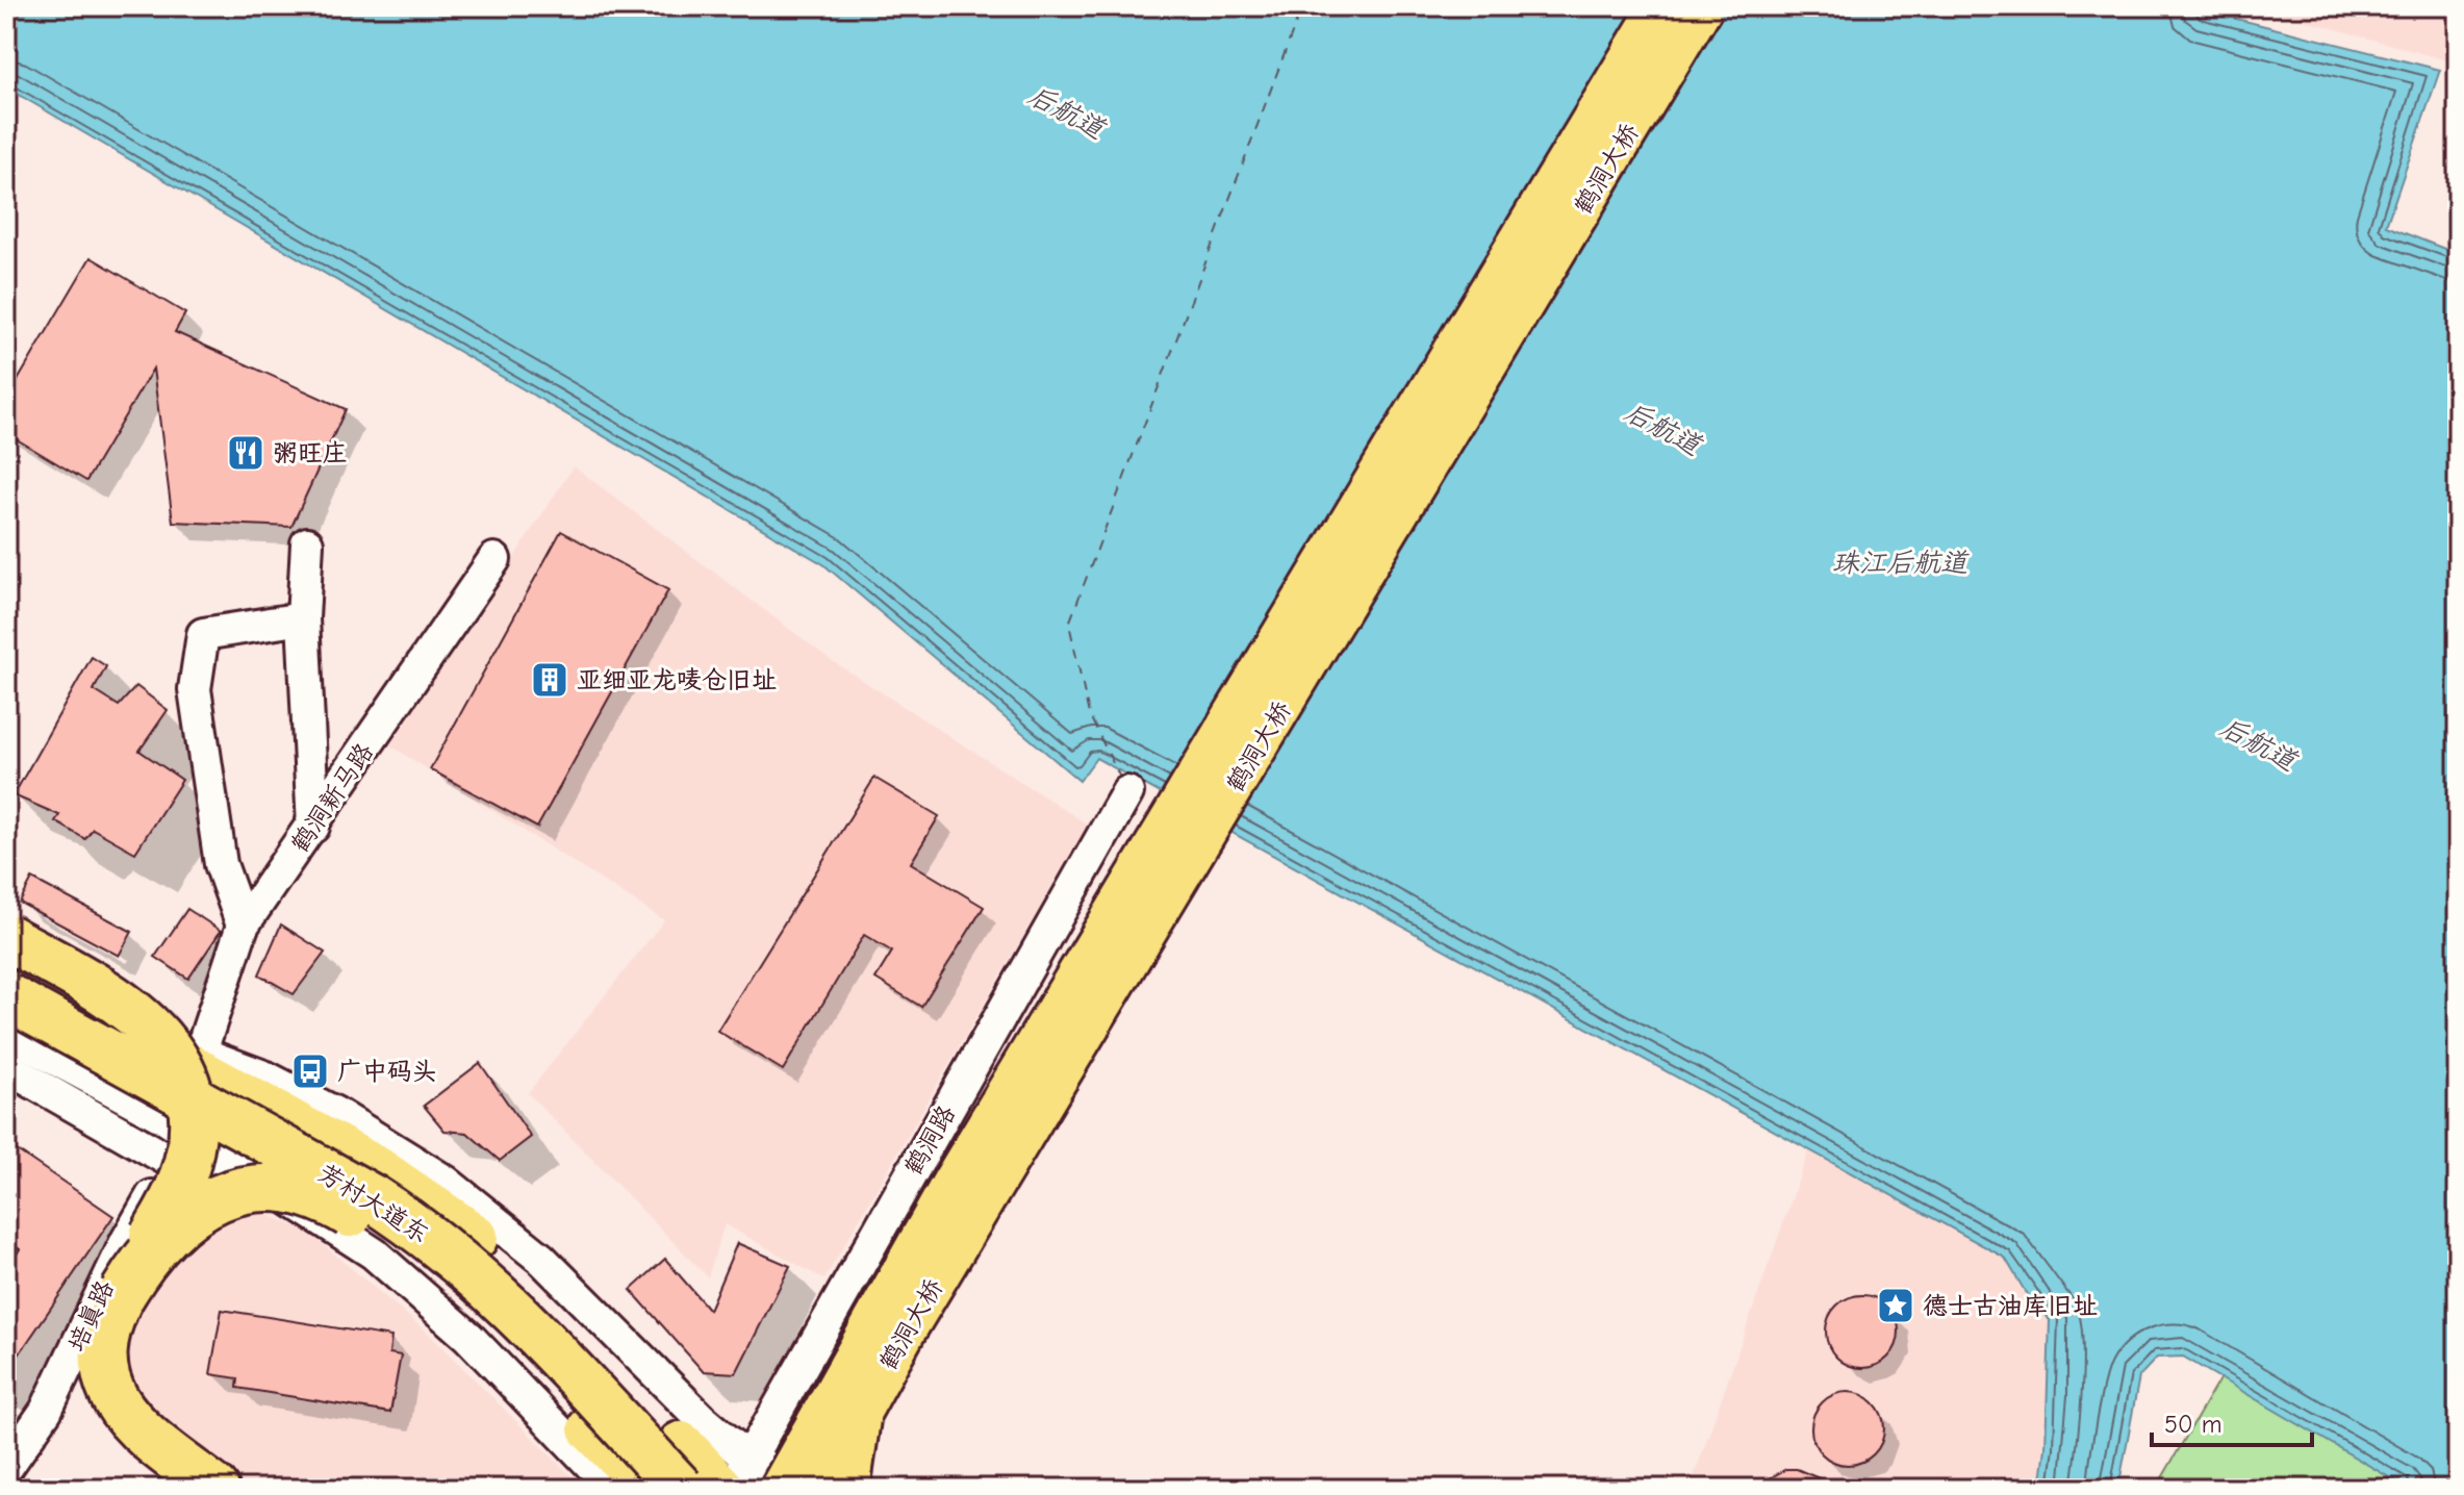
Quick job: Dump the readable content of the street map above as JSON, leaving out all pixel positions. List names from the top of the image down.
{
  "streets": {
    "highway": ["芳村大道东"],
    "main road": ["鹤洞大桥"],
    "street": ["鹤洞新马路", "鹤洞路", "培真路"]
  },
  "crossings": [
    ["鹤洞新马路", "芳村大道东"],
    ["鹤洞路", "芳村大道东"]
  ],
  "water": ["后航道", "珠江后航道"],
  "places": {
    "restaurant": ["粥旺庄"],
    "building": ["亚细亚龙唛仓旧址"],
    "bus stop": ["广中码头"],
    "place": ["德士古油库旧址"]
  },
  "scale_bar": "50 m"
}
